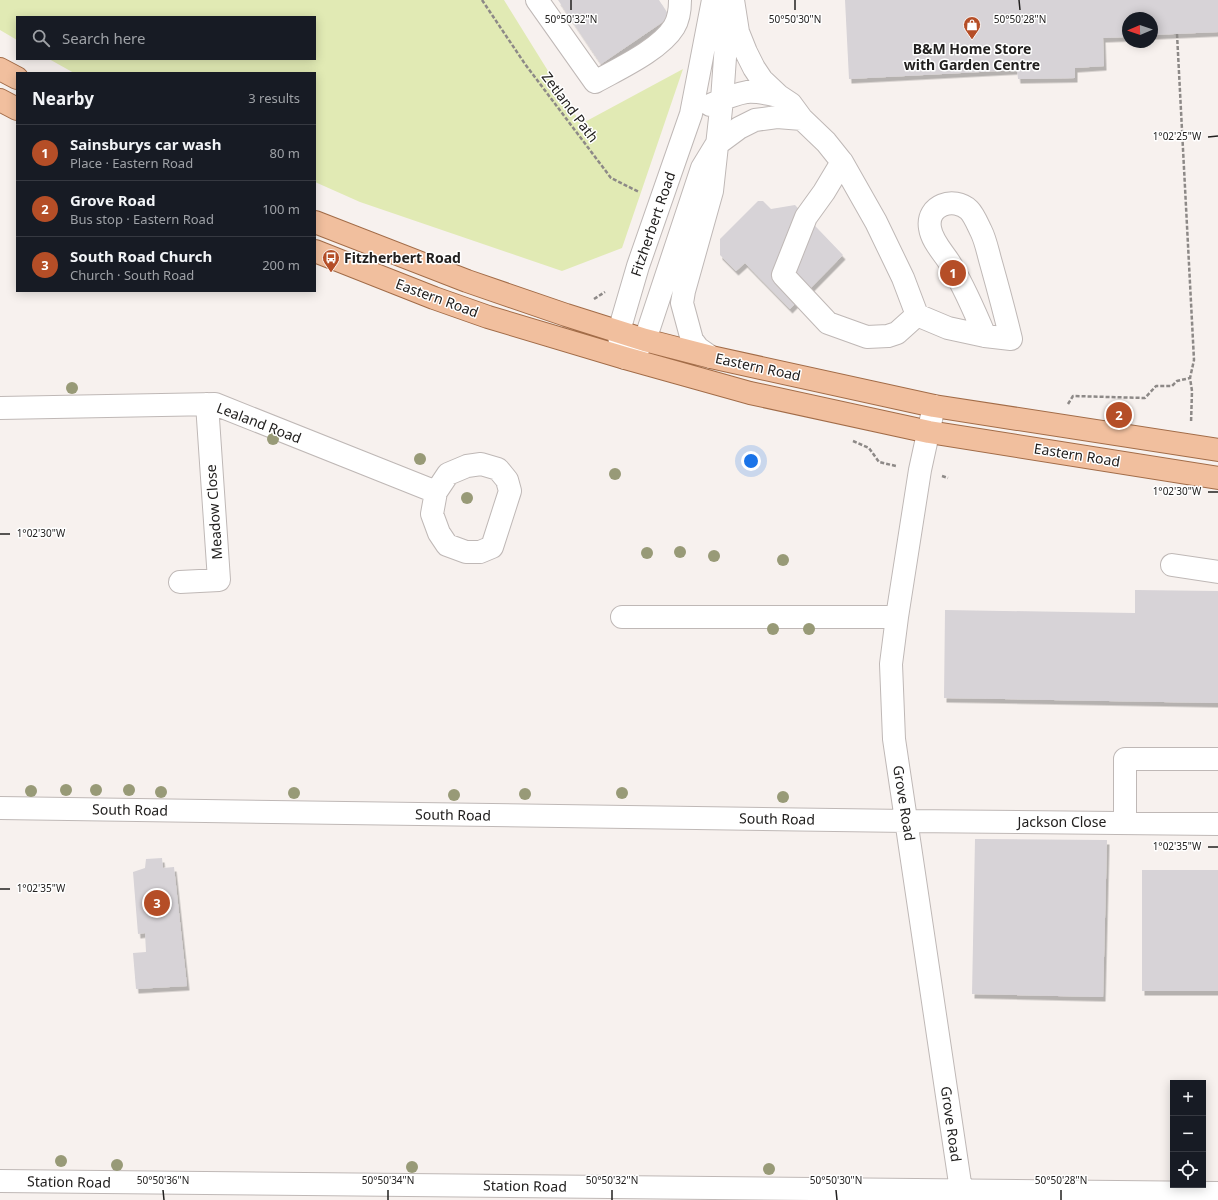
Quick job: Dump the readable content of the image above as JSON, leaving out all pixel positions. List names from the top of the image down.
{
  "streets": {
    "main road": ["Eastern Road"],
    "street": [
      "Fitzherbert Road",
      "Lealand Road",
      "Meadow Close",
      "Grove Road",
      "South Road",
      "Jackson Close",
      "Station Road"
    ],
    "path": ["Zetland Path"]
  },
  "crossings": [
    ["Zetland Path", "Fitzherbert Road"],
    ["Fitzherbert Road", "Eastern Road"],
    ["Eastern Road", "Grove Road"],
    ["Lealand Road", "Meadow Close"],
    ["Grove Road", "South Road"],
    ["Grove Road", "Jackson Close"],
    ["Grove Road", "Station Road"],
    ["South Road", "Jackson Close"]
  ],
  "places": {
    "shop": ["B&M Home Store with Garden Centre"],
    "bus stop": ["Fitzherbert Road"]
  },
  "north": "left",
  "page": {
    "search": "Search here",
    "heading": ["Nearby", "3 results"],
    "list": [
      {
        "mark": "1",
        "name": "Sainsburys car wash",
        "note": "Place · Eastern Road",
        "value": "80 m"
      },
      {
        "mark": "2",
        "name": "Grove Road",
        "note": "Bus stop · Eastern Road",
        "value": "100 m"
      },
      {
        "mark": "3",
        "name": "South Road Church",
        "note": "Church · South Road",
        "value": "200 m"
      }
    ],
    "pins": ["1", "2", "3"],
    "map_buttons": ["+", "−"]
  },
  "coordinates": [
    "50°50'32\"N",
    "50°50'30\"N",
    "50°50'28\"N",
    "1°02'25\"W",
    "1°02'30\"W",
    "1°02'35\"W",
    "50°50'36\"N",
    "50°50'34\"N"
  ]
}
